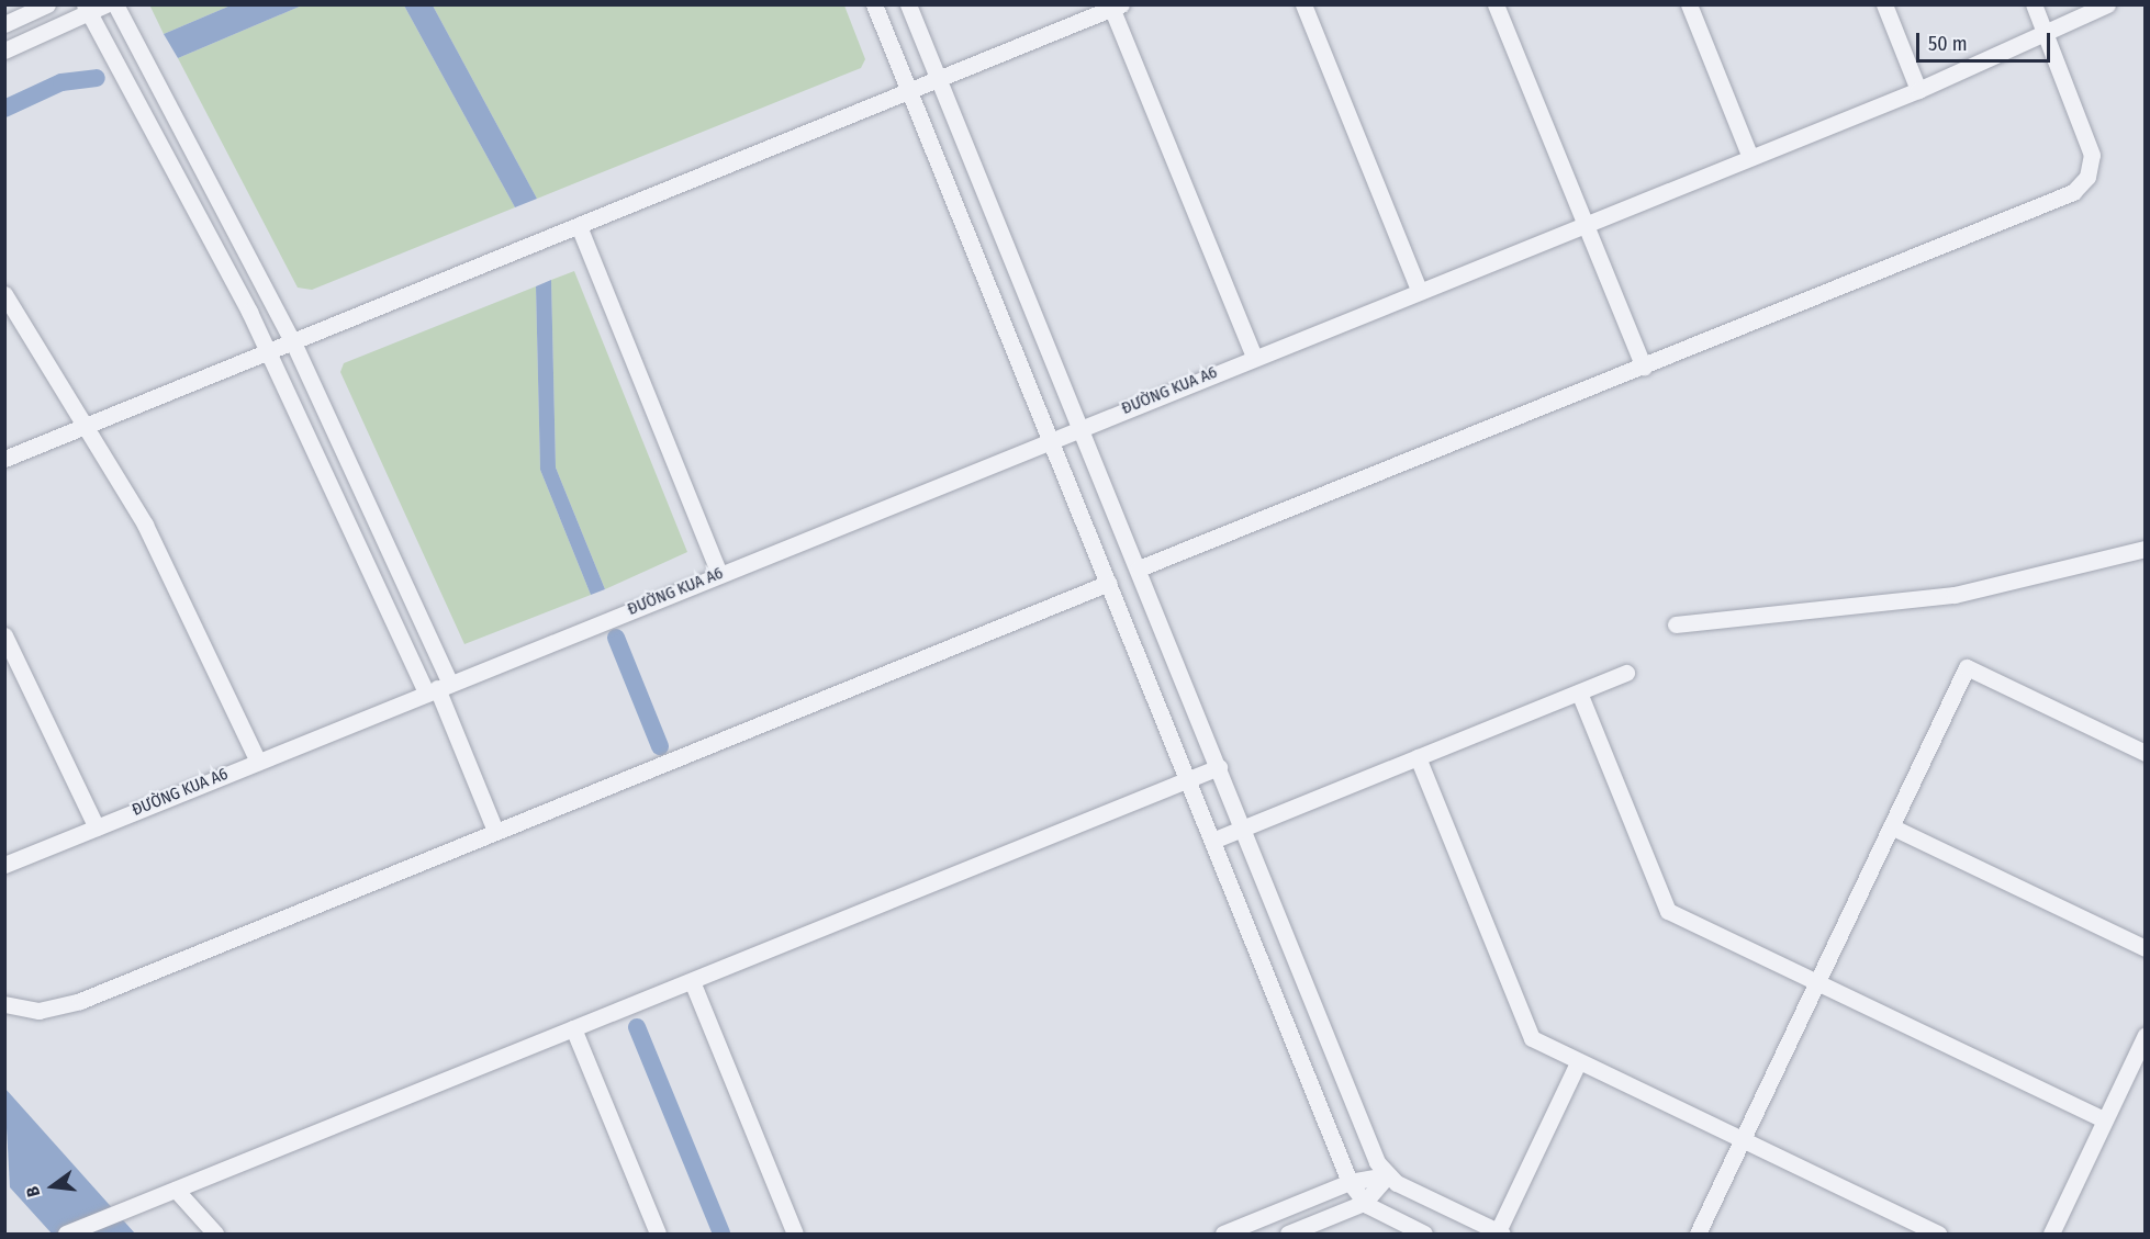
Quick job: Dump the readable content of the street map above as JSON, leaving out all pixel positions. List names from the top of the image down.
{
  "streets": {
    "street": ["ĐƯỜNG KUA A6"]
  },
  "scale_bar": "50 m",
  "north": "left"
}
